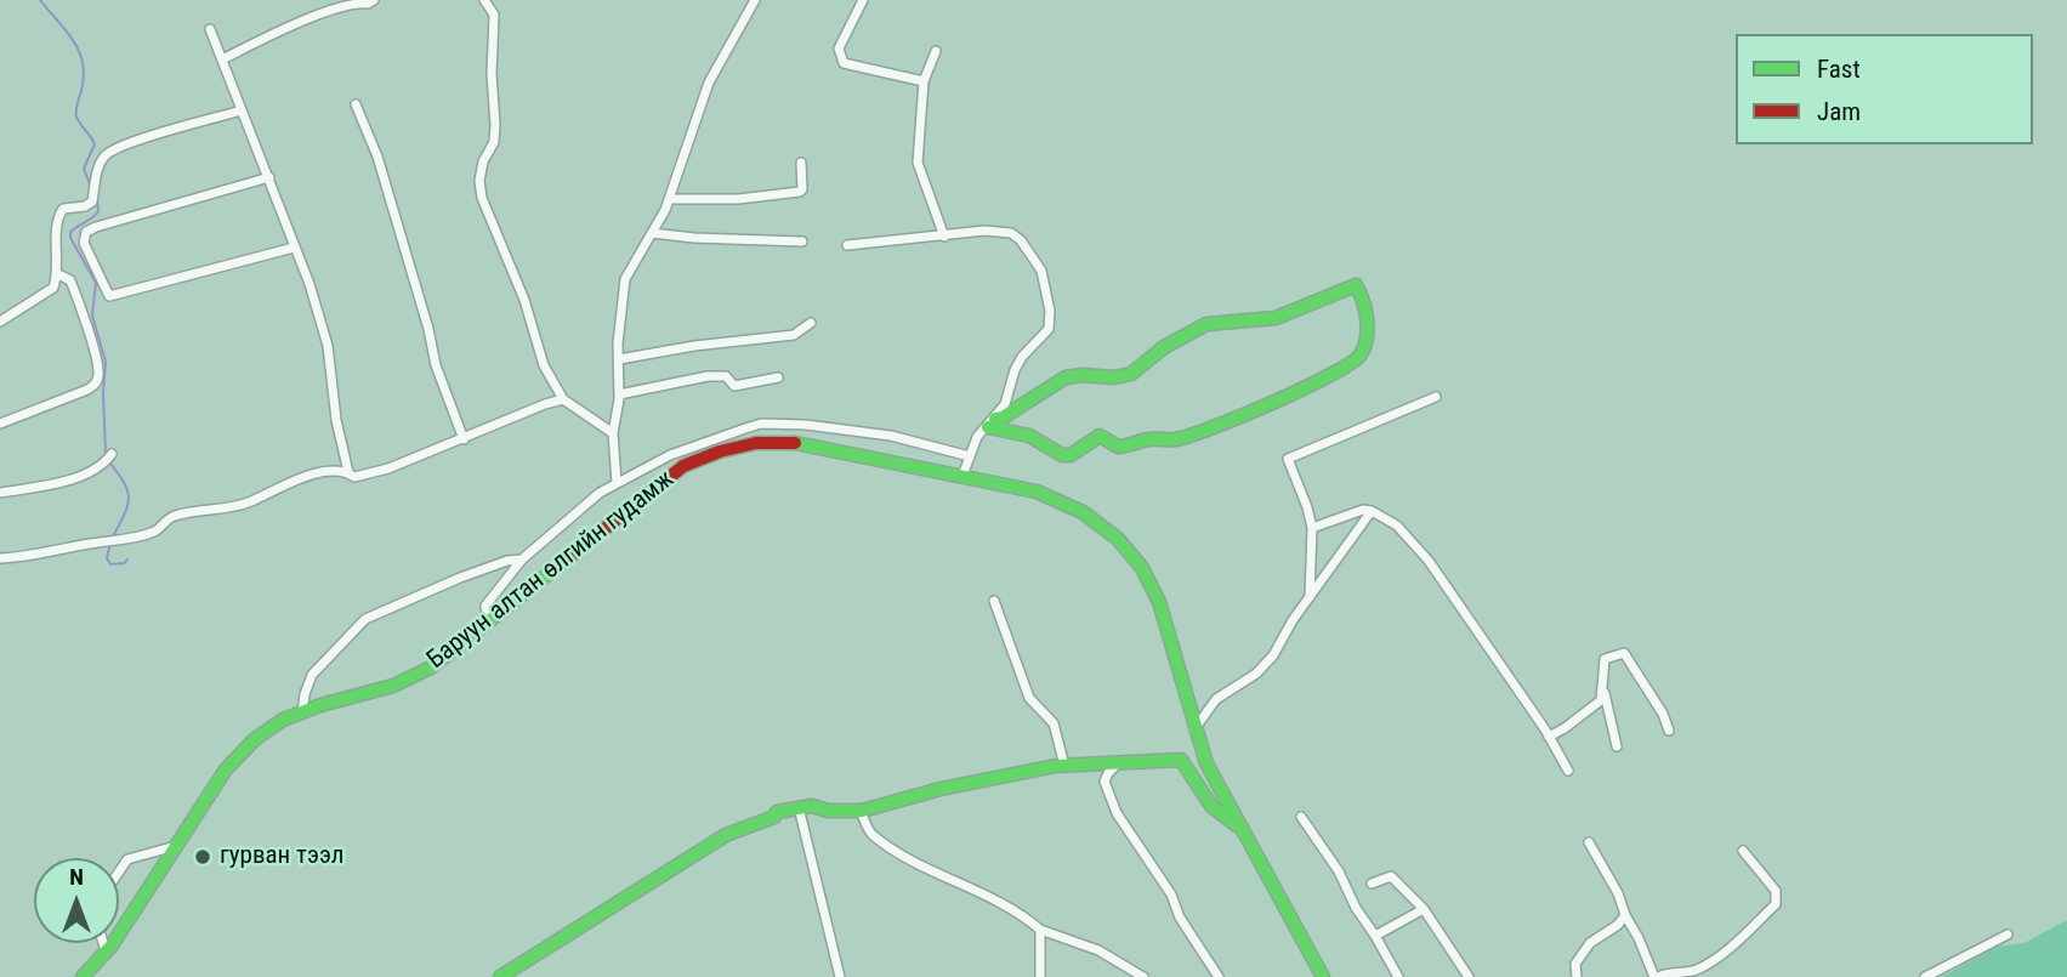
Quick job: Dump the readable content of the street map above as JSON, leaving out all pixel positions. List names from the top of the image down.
{
  "streets": {
    "main road": ["Баруун алтан өлгийн гудамж"]
  },
  "places": ["гурван тээл"],
  "legend": ["Fast", "Jam"],
  "north": "top"
}
